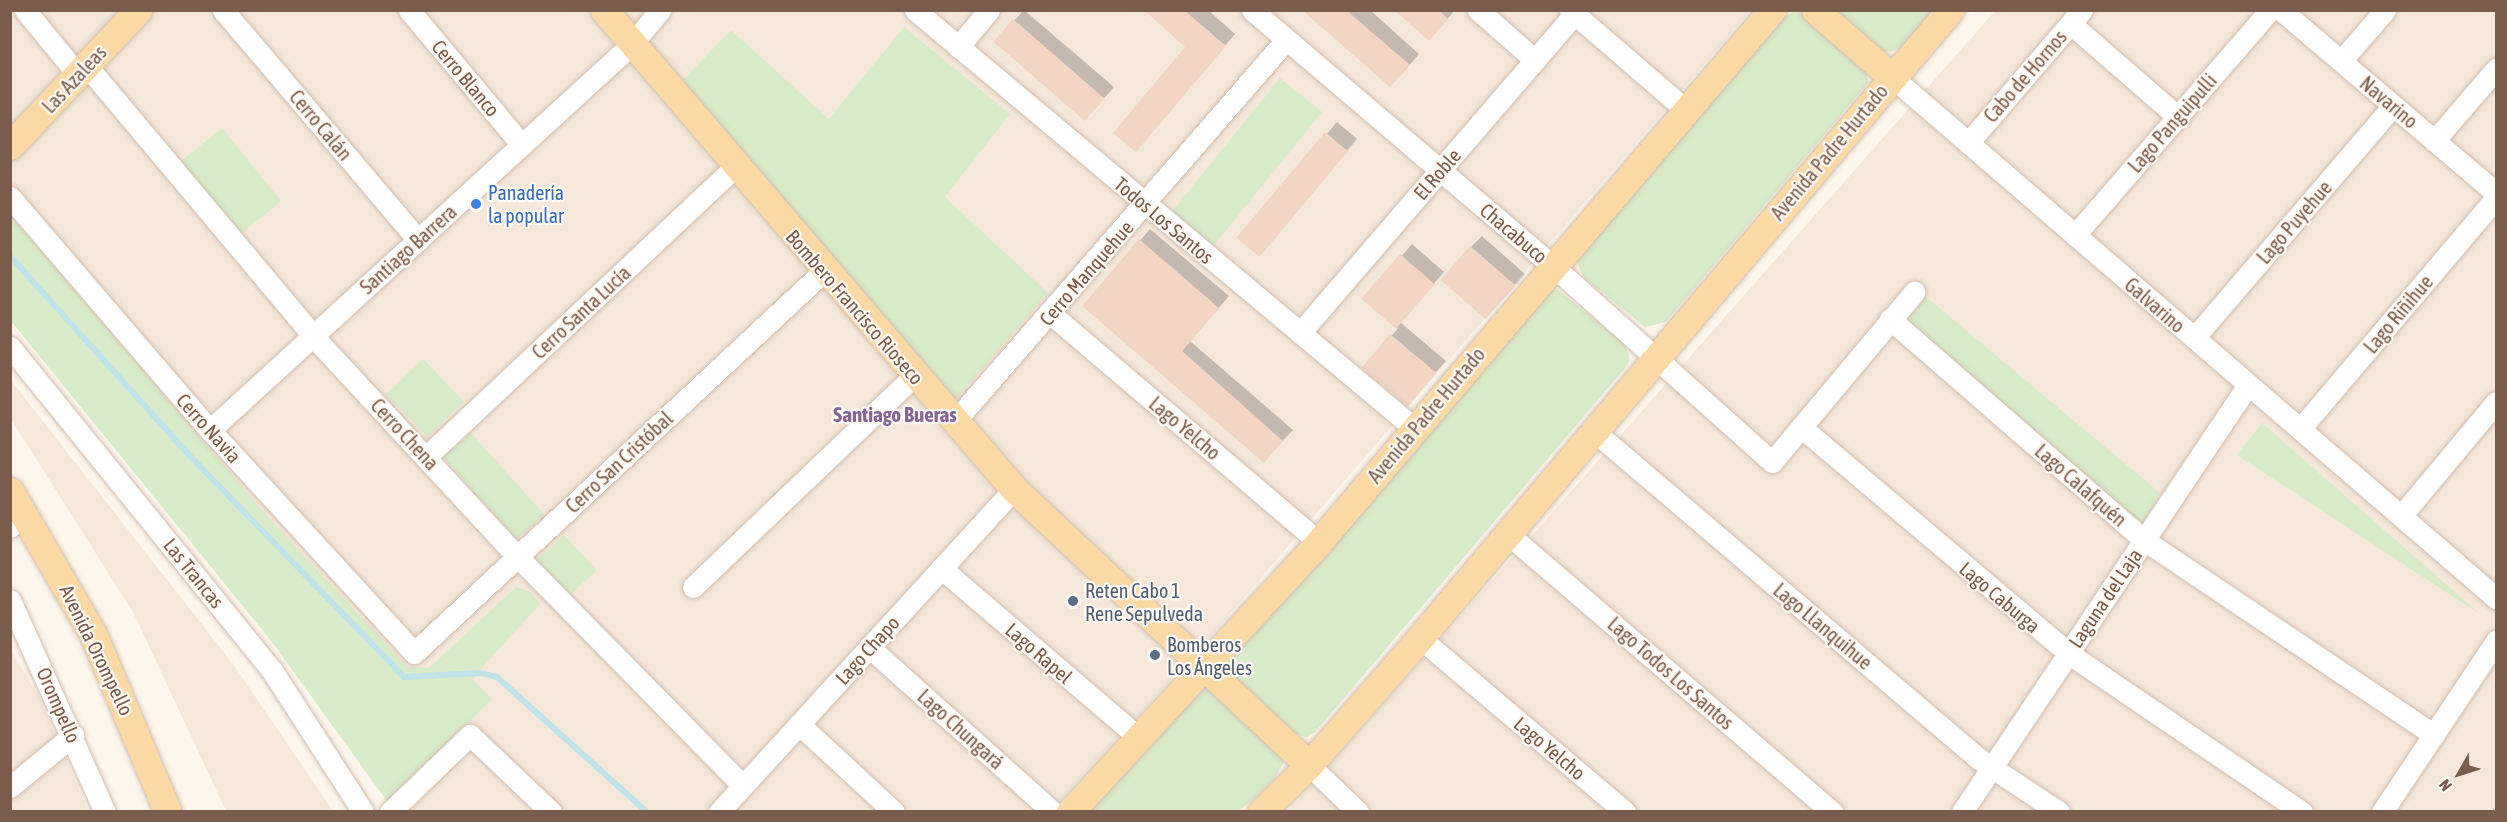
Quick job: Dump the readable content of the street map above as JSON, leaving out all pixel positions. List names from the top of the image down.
{
  "streets": {
    "main road": [
      "Las Azaleas",
      "Avenida Padre Hurtado",
      "Galvarino",
      "Bombero Francisco Rioseco",
      "Avenida Orompello"
    ],
    "street": [
      "Cabo de Hornos",
      "Cerro Blanco",
      "Navarino",
      "Lago Panguipulli",
      "Cerro Calán",
      "El Roble",
      "Todos Los Santos",
      "Lago Puyehue",
      "Chacabuco",
      "Santiago Barrera",
      "Cerro Manquehue",
      "Cerro Santa Lucía",
      "Lago Riñihue",
      "Cerro Navia",
      "Lago Yelcho",
      "Cerro Chena",
      "Cerro San Cristóbal",
      "Lago Calafquén",
      "Las Trancas",
      "Lago Caburga",
      "Laguna del Laja",
      "Lago Llanquihue",
      "Lago Chapo",
      "Lago Rapel",
      "Lago Todos Los Santos",
      "Orompello",
      "Lago Chungará"
    ]
  },
  "crossings": [
    ["Cabo de Hornos", "Galvarino"],
    ["Cerro Blanco", "Santiago Barrera"],
    ["Las Azaleas", "Cerro Chena"],
    ["Navarino", "Lago Puyehue"],
    ["Navarino", "Lago Riñihue"],
    ["Lago Panguipulli", "Galvarino"],
    ["Cerro Calán", "Santiago Barrera"],
    ["Avenida Padre Hurtado", "Todos Los Santos"],
    ["Avenida Padre Hurtado", "Chacabuco"],
    ["Avenida Padre Hurtado", "Galvarino"],
    ["Avenida Padre Hurtado", "Bombero Francisco Rioseco"],
    ["Avenida Padre Hurtado", "Lago Yelcho"],
    ["Avenida Padre Hurtado", "Lago Llanquihue"],
    ["Avenida Padre Hurtado", "Lago Rapel"],
    ["Avenida Padre Hurtado", "Lago Todos Los Santos"],
    ["El Roble", "Todos Los Santos"],
    ["El Roble", "Chacabuco"],
    ["Todos Los Santos", "Cerro Manquehue"],
    ["Lago Puyehue", "Galvarino"],
    ["Chacabuco", "Cerro Manquehue"],
    ["Chacabuco", "Lago Caburga"],
    ["Santiago Barrera", "Bombero Francisco Rioseco"],
    ["Santiago Barrera", "Cerro Navia"],
    ["Santiago Barrera", "Cerro Chena"],
    ["Cerro Manquehue", "Bombero Francisco Rioseco"],
    ["Cerro Manquehue", "Lago Yelcho"],
    ["Galvarino", "Lago Riñihue"],
    ["Galvarino", "Laguna del Laja"],
    ["Bombero Francisco Rioseco", "Cerro Santa Lucía"],
    ["Bombero Francisco Rioseco", "Cerro San Cristóbal"],
    ["Bombero Francisco Rioseco", "Lago Chapo"],
    ["Cerro Santa Lucía", "Cerro Chena"],
    ["Cerro Navia", "Cerro San Cristóbal"],
    ["Cerro Chena", "Cerro San Cristóbal"],
    ["Cerro Chena", "Lago Chapo"],
    ["Lago Calafquén", "Laguna del Laja"],
    ["Lago Caburga", "Laguna del Laja"],
    ["Laguna del Laja", "Lago Llanquihue"],
    ["Lago Chapo", "Lago Rapel"],
    ["Lago Chapo", "Lago Chungará"]
  ],
  "districts": ["Santiago Bueras"],
  "places": ["Panadería la popular", "Reten Cabo 1 Rene Sepulveda", "Bomberos Los Ángeles"],
  "north": "bottom left"
}
